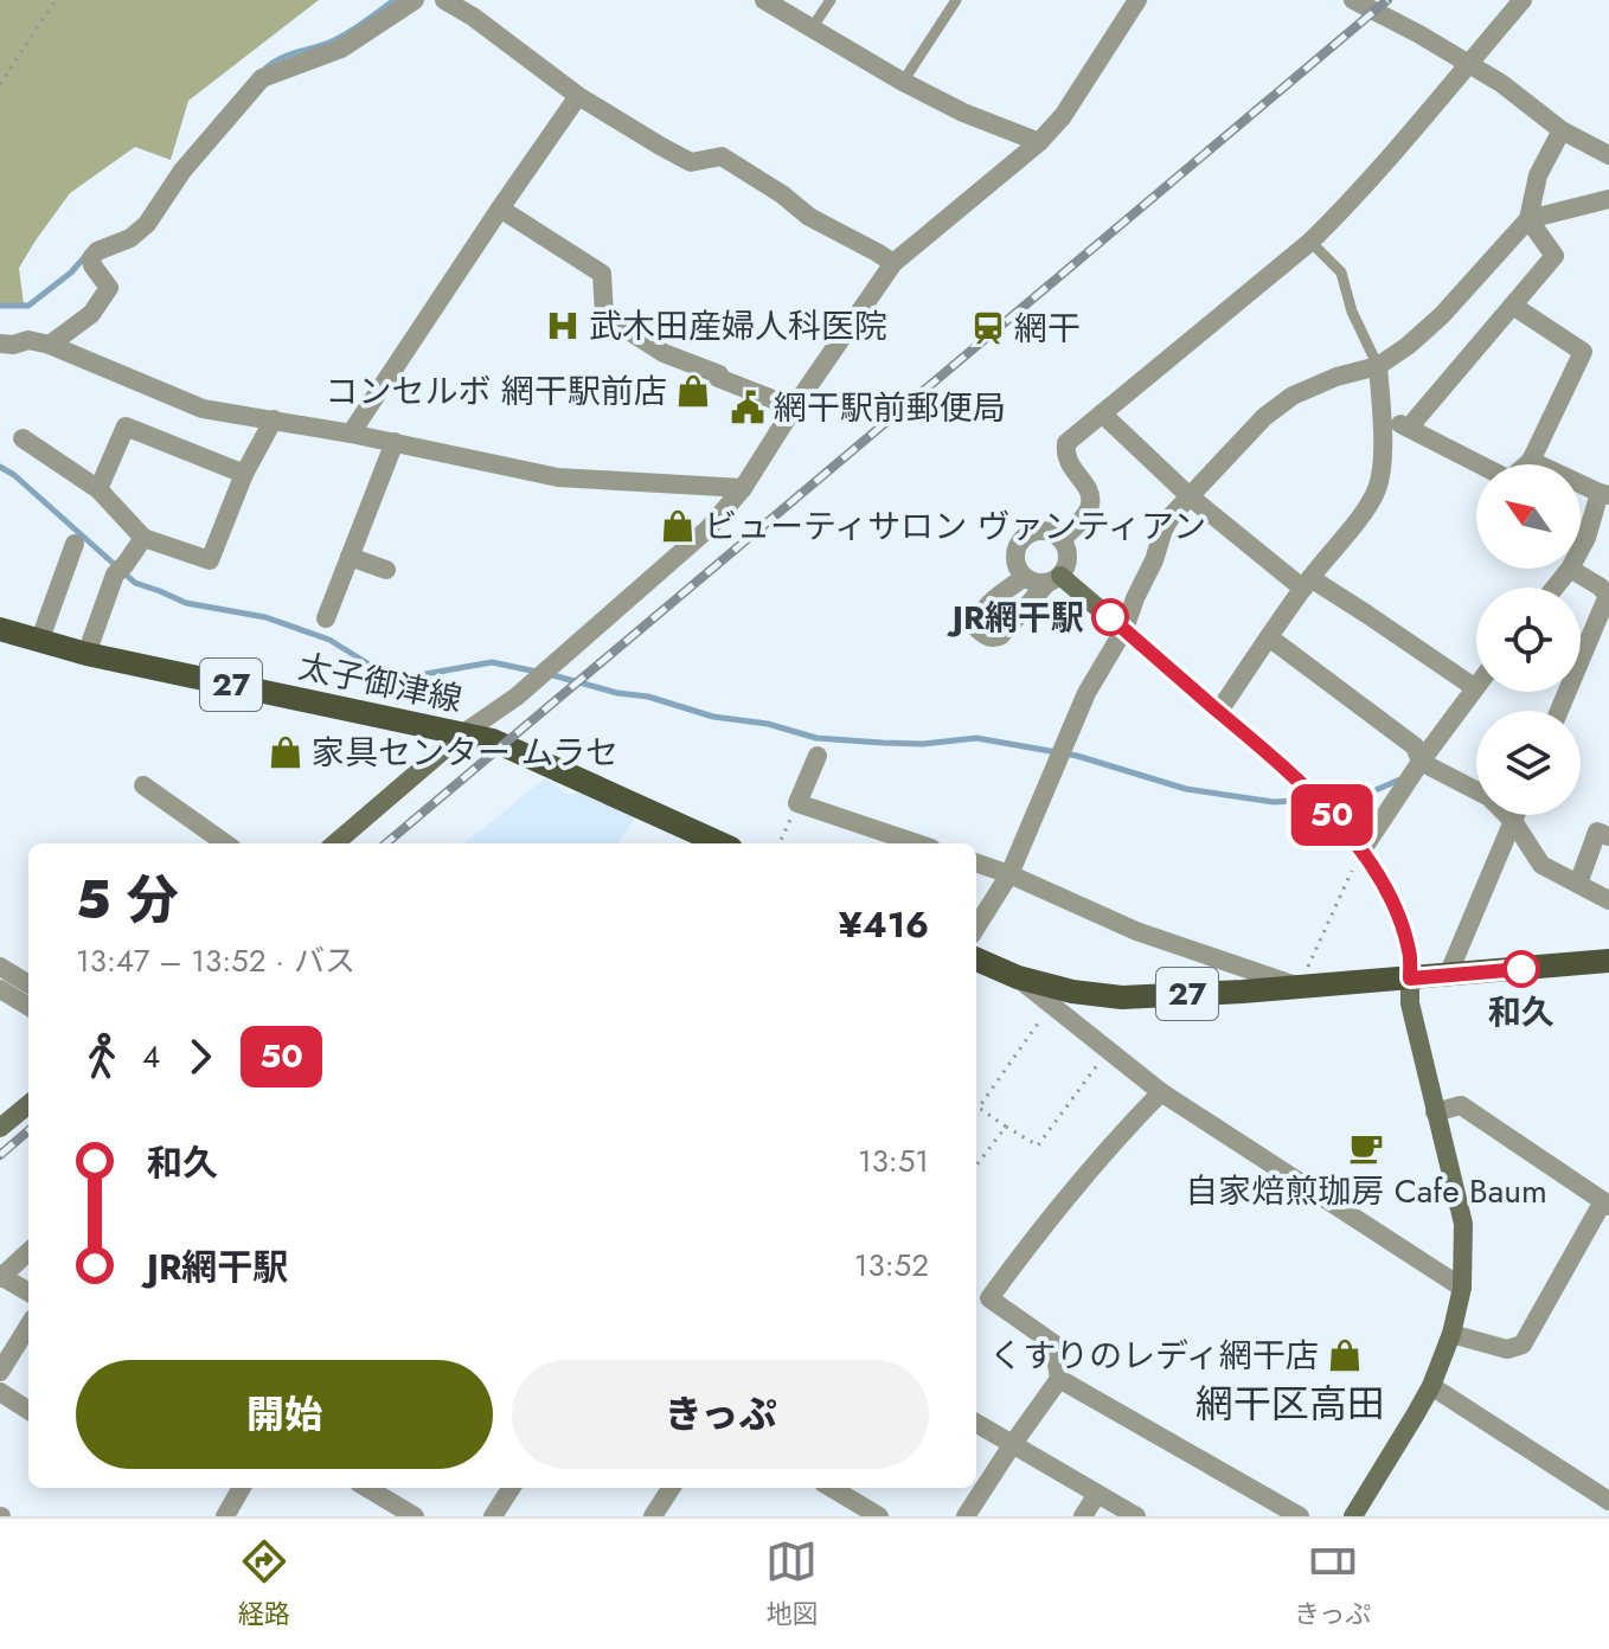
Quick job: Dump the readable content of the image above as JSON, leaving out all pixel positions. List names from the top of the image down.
{
  "streets": {
    "main road": ["太子御津線", "27"]
  },
  "districts": ["網干区高田"],
  "places": {
    "hospital": ["武木田産婦人科医院"],
    "station": ["網干"],
    "shop": [
      "コンセルボ 網干駅前店",
      "ビューティサロン ヴァンティアン",
      "家具センター ムラセ",
      "くすりのレディ網干店"
    ],
    "public building": ["網干駅前郵便局"],
    "other": ["JR網干駅", "和久"],
    "cafe": ["自家焙煎珈房 Cafe Baum"]
  },
  "lines": ["bus line 50"],
  "north": "top left",
  "page": {
    "on_map": "50",
    "heading": ["5 分", "13:47 – 13:52 · バス", "¥416"],
    "legs": ["4", "50"],
    "list": [
      {
        "name": "和久",
        "value": "13:51"
      },
      {
        "name": "JR網干駅",
        "value": "13:52"
      }
    ],
    "buttons": ["開始", "きっぷ"],
    "tabs": ["経路", "地図", "きっぷ"]
  }
}
